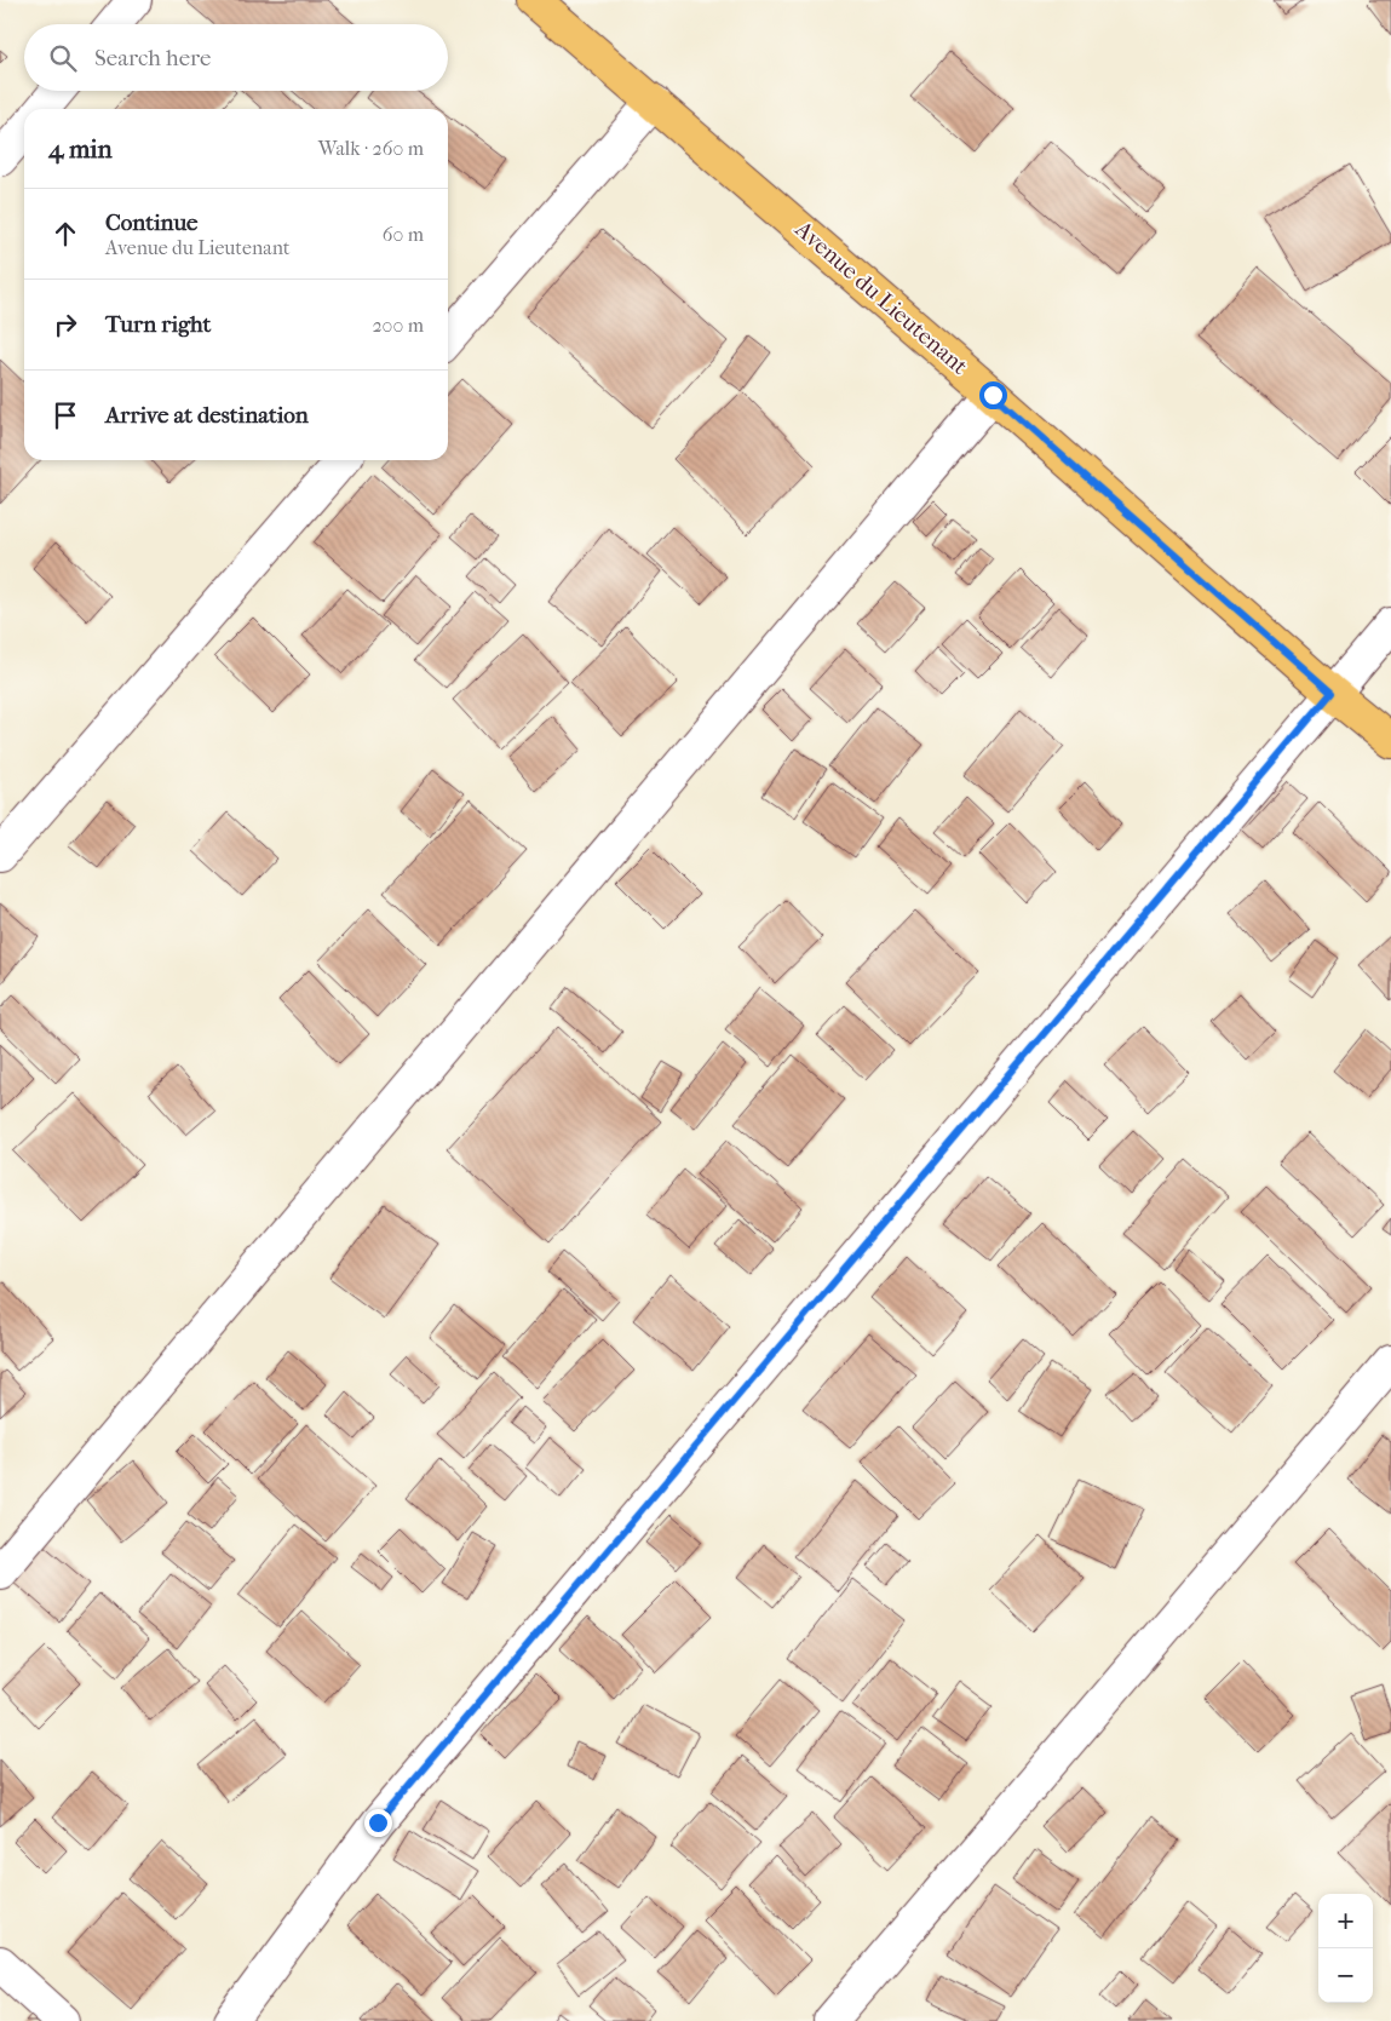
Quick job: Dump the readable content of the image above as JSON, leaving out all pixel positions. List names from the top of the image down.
{
  "streets": {
    "main road": ["Avenue du Lieutenant"]
  },
  "page": {
    "search": "Search here",
    "heading": ["4 min", "Walk · 260 m"],
    "list": [
      ["Continue", "Avenue du Lieutenant", "60 m"],
      ["Turn right", "200 m"],
      "Arrive at destination"
    ],
    "map_buttons": ["+", "−"]
  }
}
